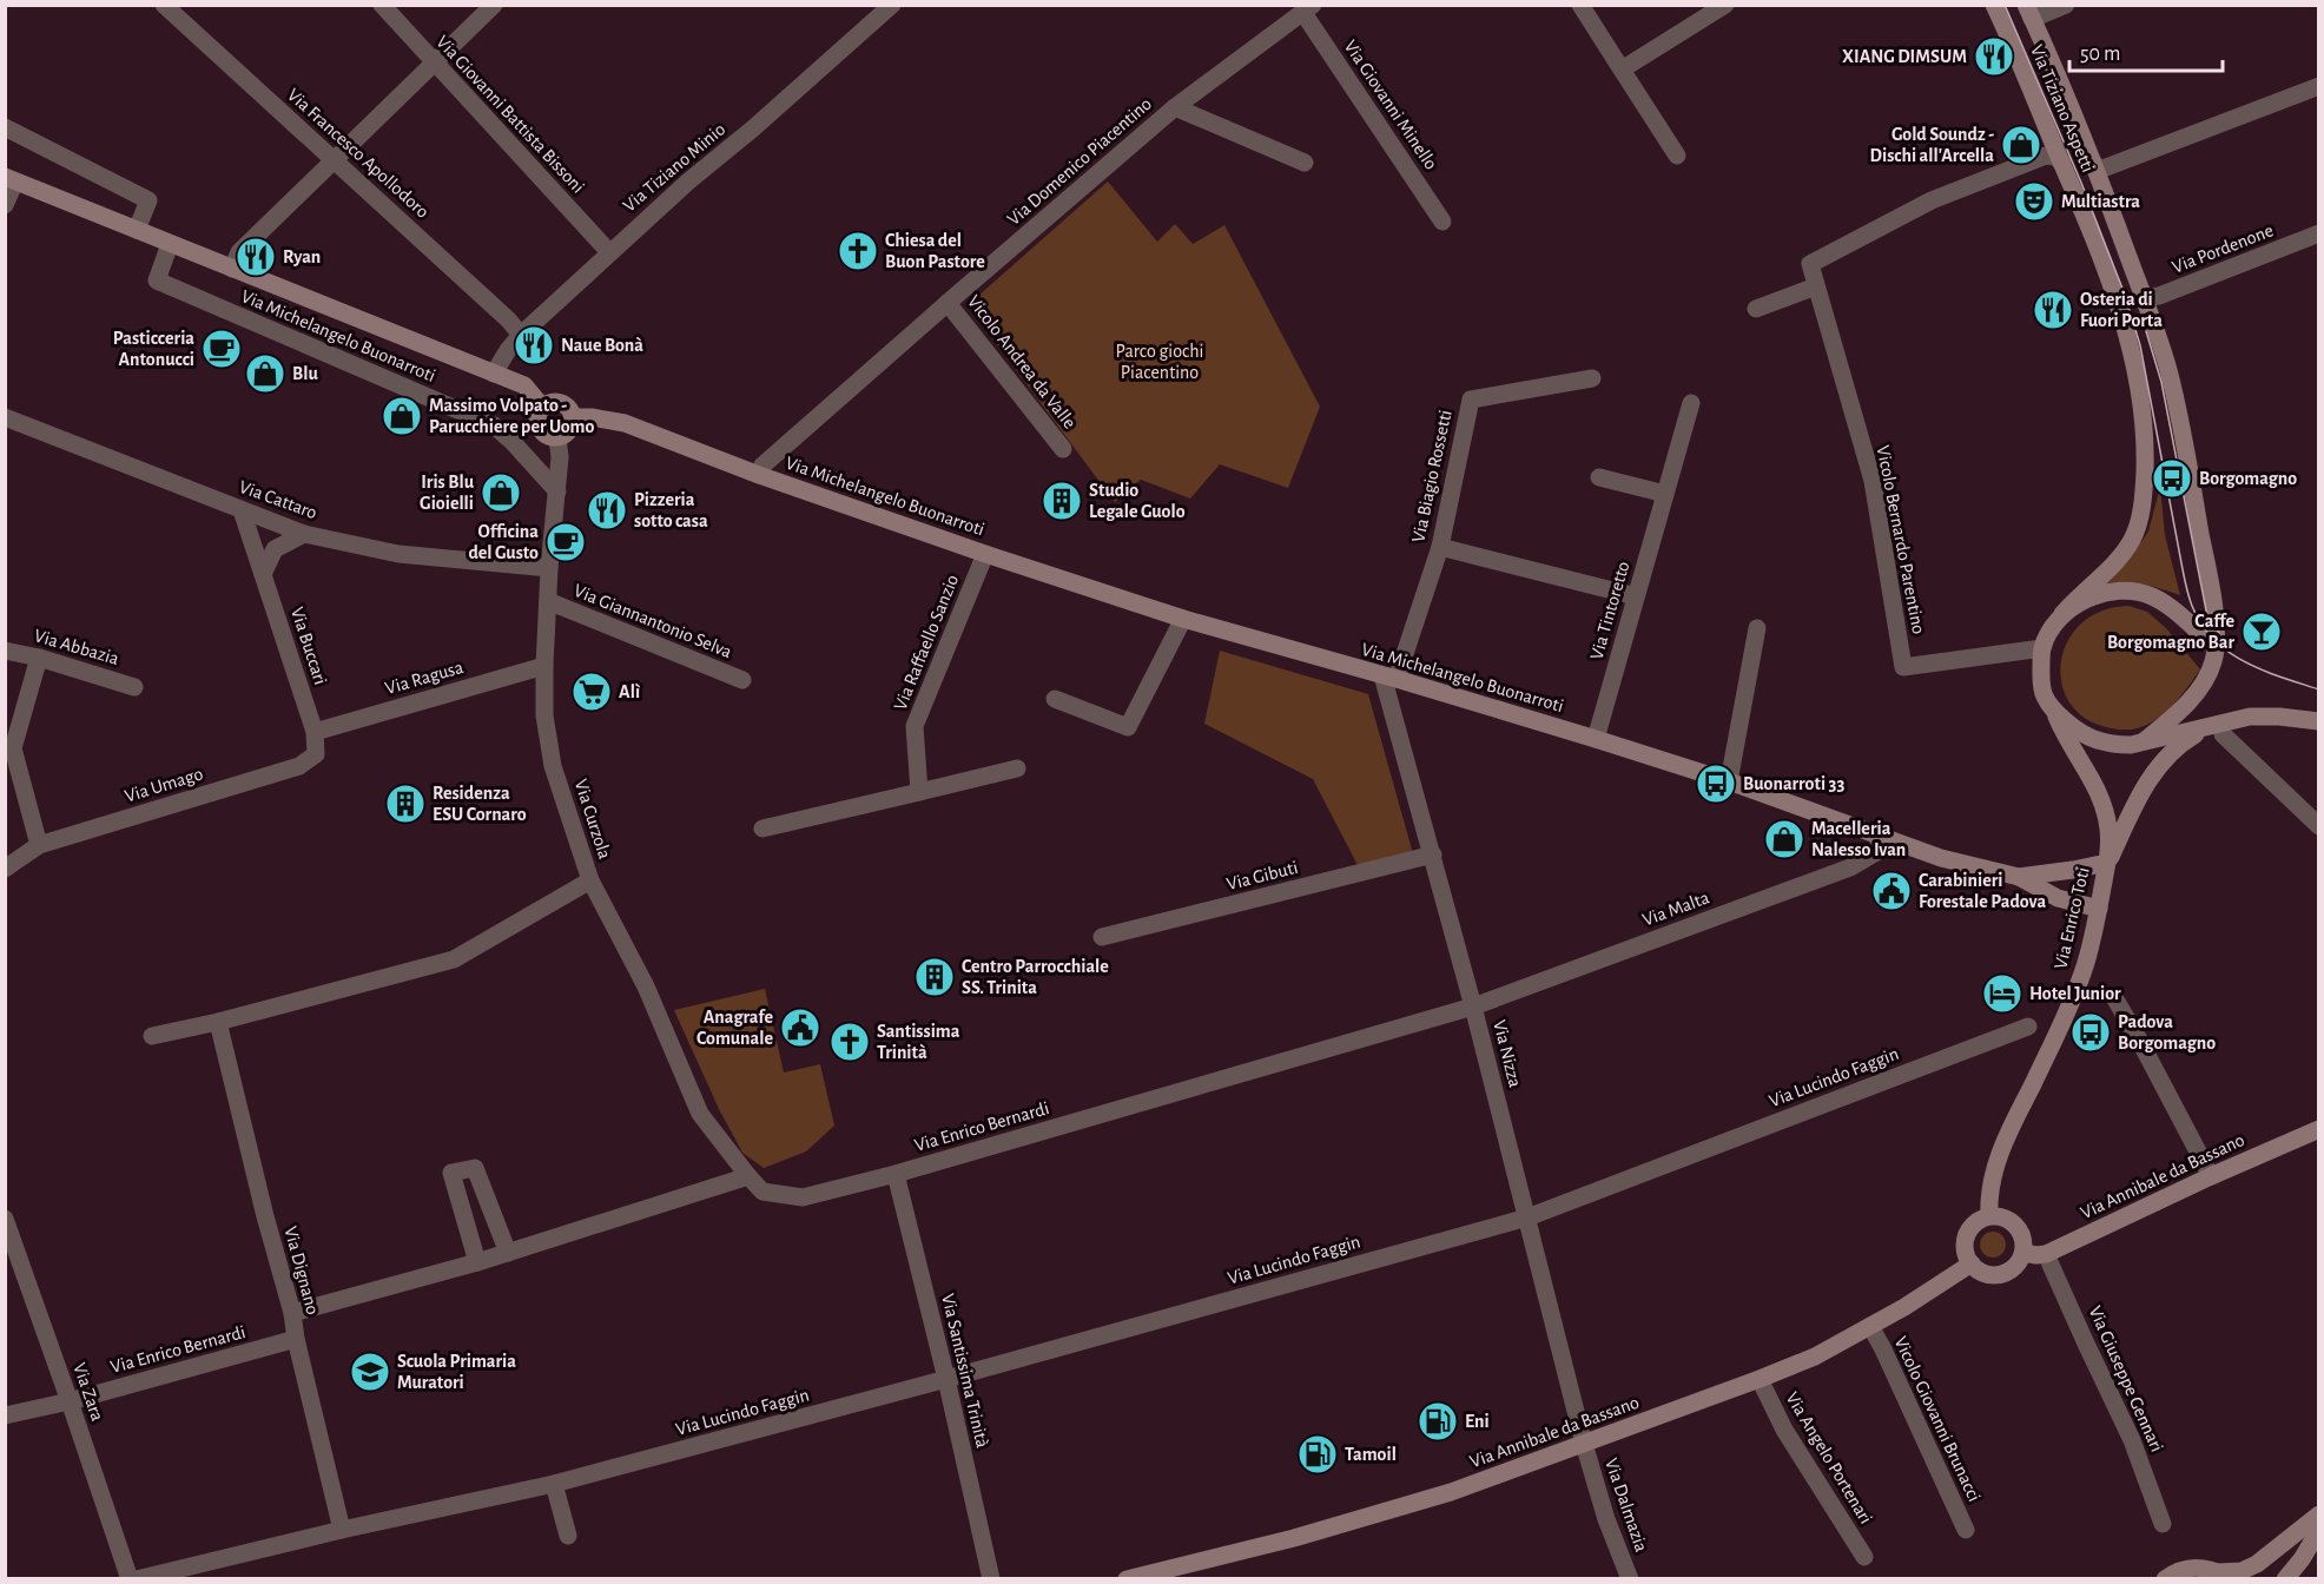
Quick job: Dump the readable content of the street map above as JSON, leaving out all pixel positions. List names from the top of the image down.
{
  "streets": {
    "street": [
      "Via Giovanni Minello",
      "Via Tiziano Aspetti",
      "Via Giovanni Battista Bissoni",
      "Via Francesco Apollodoro",
      "Via Domenico Piacentino",
      "Via Tiziano Minio",
      "Via Pordenone",
      "Via Michelangelo Buonarroti",
      "Vicolo Andrea da Valle",
      "Via Biagio Rossetti",
      "Via Cattaro",
      "Vicolo Bernardo Parentino",
      "Via Tintoretto",
      "Via Giannantonio Selva",
      "Via Raffaello Sanzio",
      "Via Buccari",
      "Via Abbazia",
      "Via Ragusa",
      "Via Umago",
      "Via Curzola",
      "Via Gibuti",
      "Via Malta",
      "Via Enrico Toti",
      "Via Nizza",
      "Via Lucindo Faggin",
      "Via Enrico Bernardi",
      "Via Annibale da Bassano",
      "Via Dignano",
      "Via Santissima Trinità",
      "Via Giuseppe Gennari",
      "Via Zara",
      "Vicolo Giovanni Brunacci",
      "Via Angelo Portenari",
      "Via Dalmazia"
    ]
  },
  "crossings": [
    ["Via Giovanni Minello", "Via Domenico Piacentino"],
    ["Via Tiziano Aspetti", "Via Pordenone"],
    ["Via Tiziano Aspetti", "Vicolo Bernardo Parentino"],
    ["Via Tiziano Aspetti", "Via Enrico Toti"],
    ["Via Giovanni Battista Bissoni", "Via Tiziano Minio"],
    ["Via Francesco Apollodoro", "Via Tiziano Minio"],
    ["Via Domenico Piacentino", "Via Michelangelo Buonarroti"],
    ["Via Domenico Piacentino", "Vicolo Andrea da Valle"],
    ["Via Tiziano Minio", "Via Michelangelo Buonarroti"],
    ["Via Michelangelo Buonarroti", "Via Biagio Rossetti"],
    ["Via Michelangelo Buonarroti", "Via Tintoretto"],
    ["Via Michelangelo Buonarroti", "Via Raffaello Sanzio"],
    ["Via Michelangelo Buonarroti", "Via Curzola"],
    ["Via Michelangelo Buonarroti", "Via Malta"],
    ["Via Michelangelo Buonarroti", "Via Enrico Toti"],
    ["Via Michelangelo Buonarroti", "Via Nizza"],
    ["Via Biagio Rossetti", "Via Nizza"],
    ["Via Cattaro", "Via Buccari"],
    ["Via Cattaro", "Via Curzola"],
    ["Vicolo Bernardo Parentino", "Via Enrico Toti"],
    ["Via Giannantonio Selva", "Via Curzola"],
    ["Via Buccari", "Via Ragusa"],
    ["Via Buccari", "Via Umago"],
    ["Via Ragusa", "Via Umago"],
    ["Via Ragusa", "Via Curzola"],
    ["Via Curzola", "Via Enrico Bernardi"],
    ["Via Gibuti", "Via Nizza"],
    ["Via Malta", "Via Nizza"],
    ["Via Malta", "Via Enrico Bernardi"],
    ["Via Enrico Toti", "Via Annibale da Bassano"],
    ["Via Nizza", "Via Lucindo Faggin"],
    ["Via Nizza", "Via Enrico Bernardi"],
    ["Via Nizza", "Via Annibale da Bassano"],
    ["Via Nizza", "Via Dalmazia"],
    ["Via Lucindo Faggin", "Via Dignano"],
    ["Via Lucindo Faggin", "Via Santissima Trinità"],
    ["Via Enrico Bernardi", "Via Dignano"],
    ["Via Enrico Bernardi", "Via Santissima Trinità"],
    ["Via Enrico Bernardi", "Via Zara"],
    ["Via Annibale da Bassano", "Via Giuseppe Gennari"],
    ["Via Annibale da Bassano", "Vicolo Giovanni Brunacci"],
    ["Via Annibale da Bassano", "Via Angelo Portenari"],
    ["Via Annibale da Bassano", "Via Dalmazia"]
  ],
  "parks": ["Parco giochi Piacentino"],
  "places": {
    "restaurant": [
      "XIANG DIMSUM",
      "Ryan",
      "Osteria di Fuori Porta",
      "Naue Bonà",
      "Pizzeria sotto casa"
    ],
    "shop": [
      "Gold Soundz - Dischi all'Arcella",
      "Blu",
      "Massimo Volpato - Parucchiere per Uomo",
      "Iris Blu Gioielli",
      "Macelleria Nalesso Ivan"
    ],
    "theatre": ["Multiastra"],
    "church": ["Chiesa del Buon Pastore", "Santissima Trinità"],
    "cafe": ["Pasticceria Antonucci", "Officina del Gusto"],
    "bus stop": ["Borgomagno", "Buonarroti 33", "Padova Borgomagno"],
    "building": ["Studio Legale Guolo", "Residenza ESU Cornaro", "Centro Parrocchiale SS. Trinita"],
    "bar": ["Caffe Borgomagno Bar"],
    "supermarket": ["Alì"],
    "public building": ["Carabinieri Forestale Padova", "Anagrafe Comunale"],
    "hotel": ["Hotel Junior"],
    "school or university": ["Scuola Primaria Muratori"],
    "fuel station": ["Eni", "Tamoil"]
  },
  "scale_bar": "50 m"
}
